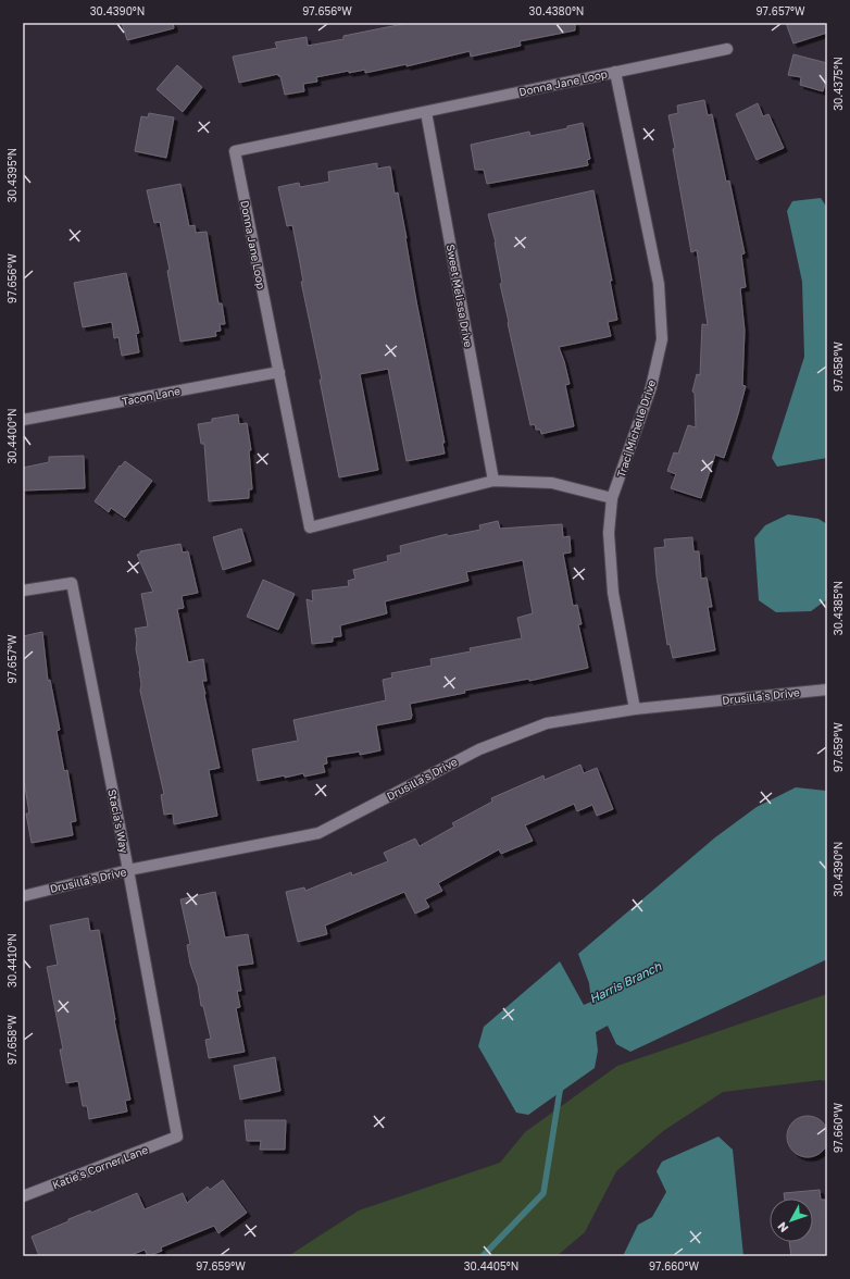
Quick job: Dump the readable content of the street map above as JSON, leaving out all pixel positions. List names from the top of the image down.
{
  "streets": {
    "street": [
      "Donna Jane Loop",
      "Sweet Melissa Drive",
      "Tacon Lane",
      "Traci Michelle Drive",
      "Drusilla's Drive",
      "Stacia's Way",
      "Katie's Corner Lane"
    ]
  },
  "crossings": [
    ["Donna Jane Loop", "Sweet Melissa Drive"],
    ["Donna Jane Loop", "Tacon Lane"],
    ["Donna Jane Loop", "Traci Michelle Drive"],
    ["Traci Michelle Drive", "Drusilla's Drive"],
    ["Drusilla's Drive", "Stacia's Way"],
    ["Stacia's Way", "Katie's Corner Lane"]
  ],
  "water": ["Harris Branch"],
  "north": "bottom left",
  "coordinates": [
    "30.4390°N",
    "97.656°W",
    "30.4380°N",
    "97.657°W",
    "30.4375°N",
    "30.4395°N",
    "97.658°W",
    "30.4400°N",
    "30.4385°N",
    "97.659°W",
    "30.4410°N",
    "97.660°W",
    "30.4405°N"
  ]
}
